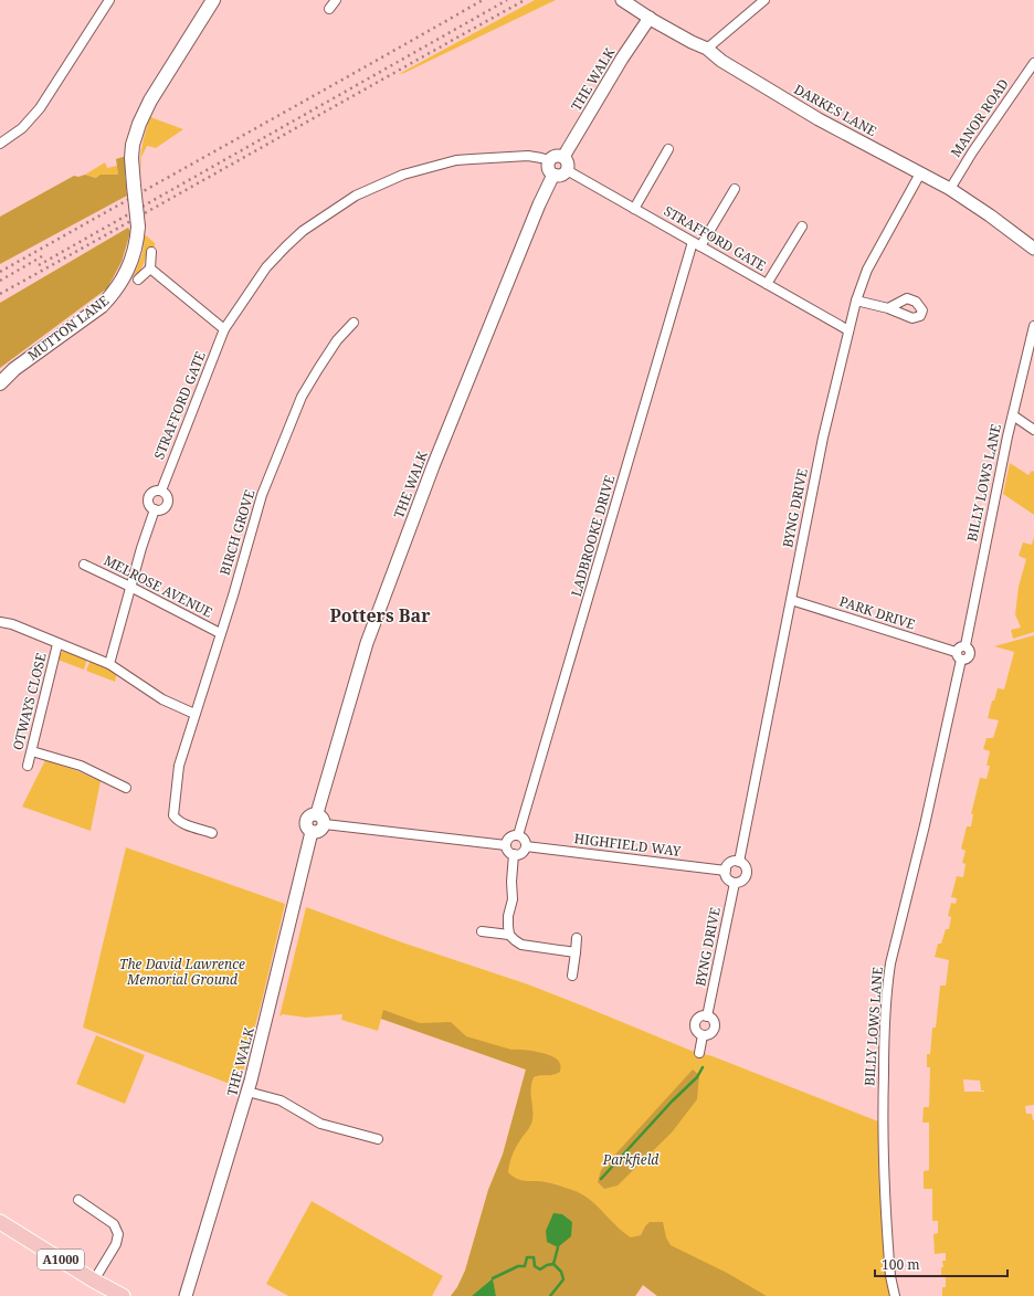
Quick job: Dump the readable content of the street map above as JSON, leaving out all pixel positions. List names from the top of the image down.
{
  "streets": {
    "main road": ["MUTTON LANE", "A1000"],
    "street": [
      "THE WALK",
      "DARKES LANE",
      "MANOR ROAD",
      "STRAFFORD GATE",
      "BILLY LOWS LANE",
      "BYNG DRIVE",
      "BIRCH GROVE",
      "LADBROOKE DRIVE",
      "MELROSE AVENUE",
      "PARK DRIVE",
      "OTWAYS CLOSE",
      "HIGHFIELD WAY"
    ]
  },
  "crossings": [
    ["THE WALK", "DARKES LANE"],
    ["THE WALK", "STRAFFORD GATE"],
    ["DARKES LANE", "MANOR ROAD"],
    ["DARKES LANE", "BYNG DRIVE"],
    ["STRAFFORD GATE", "BYNG DRIVE"],
    ["STRAFFORD GATE", "LADBROOKE DRIVE"],
    ["STRAFFORD GATE", "MELROSE AVENUE"],
    ["BILLY LOWS LANE", "PARK DRIVE"],
    ["BYNG DRIVE", "PARK DRIVE"],
    ["BYNG DRIVE", "HIGHFIELD WAY"],
    ["BIRCH GROVE", "MELROSE AVENUE"],
    ["LADBROOKE DRIVE", "HIGHFIELD WAY"]
  ],
  "districts": ["Potters Bar"],
  "parks": ["The David Lawrence Memorial Ground", "Parkfield"],
  "scale_bar": "100 m"
}
